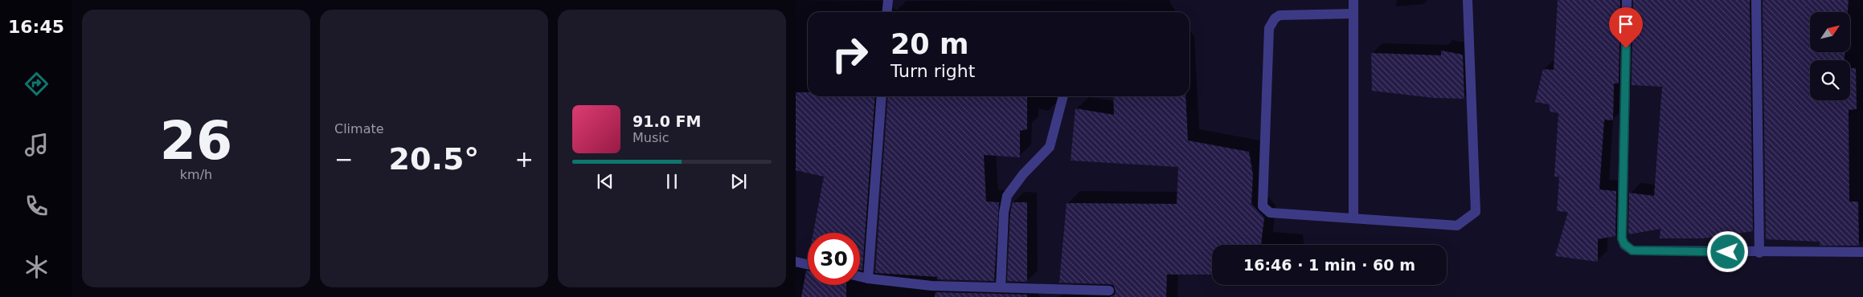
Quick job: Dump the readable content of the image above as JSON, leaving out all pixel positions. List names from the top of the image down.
{
  "north": "top right",
  "page": {
    "tabs": "16:45",
    "tile": [
      ["26", "km/h"],
      "Climate"
    ],
    "turn": ["20 m", "Turn right"],
    "song": ["91.0 FM", "Music"],
    "heat": ["−", "20.5°", "+"],
    "limit": "30",
    "trip": "16:46 · 1 min · 60 m"
  }
}
